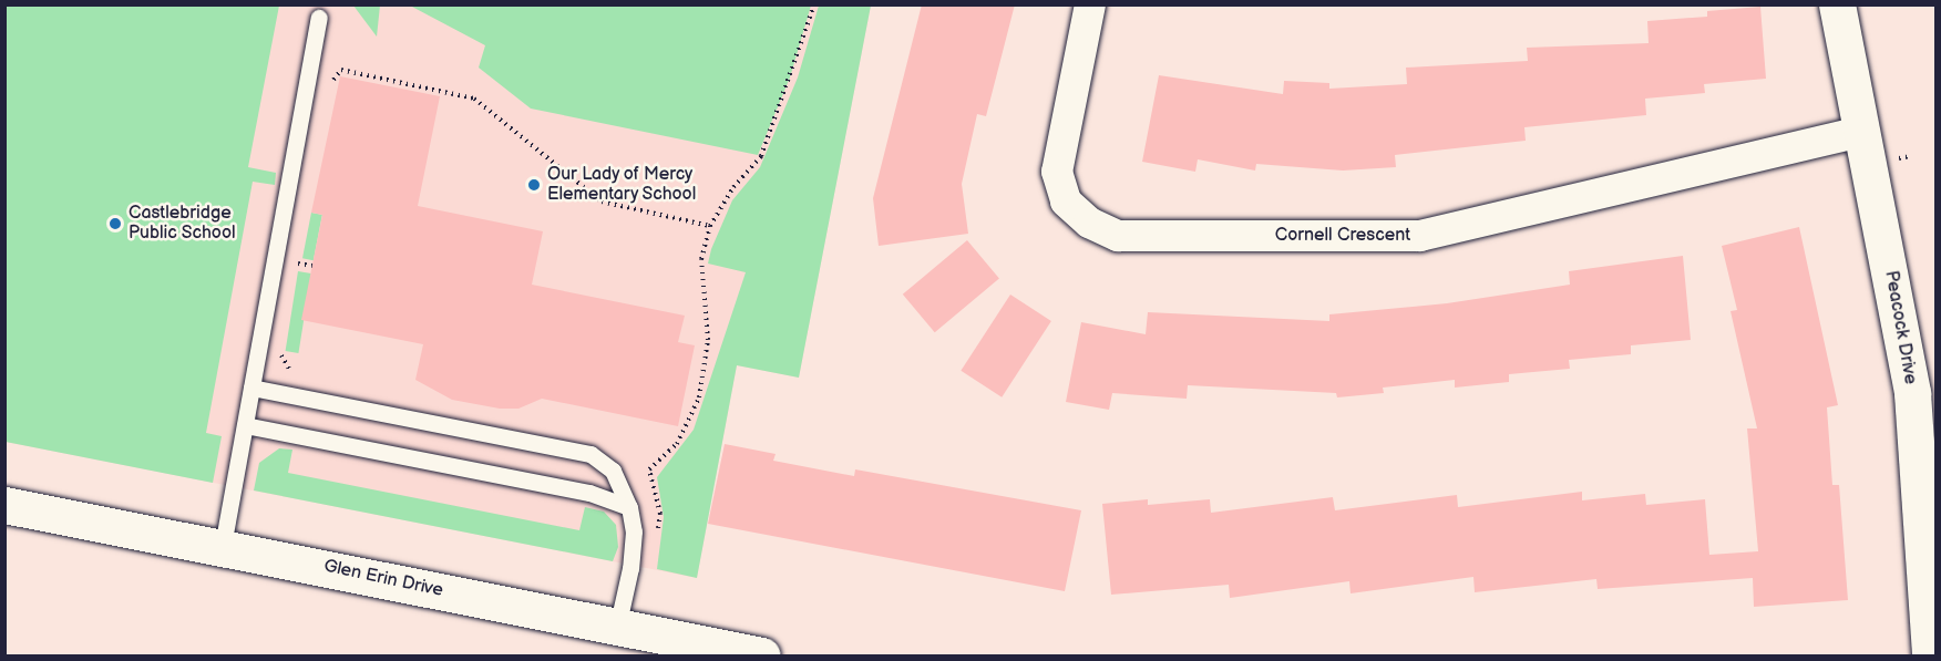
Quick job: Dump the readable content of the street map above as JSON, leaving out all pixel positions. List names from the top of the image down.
{
  "streets": {
    "street": ["Cornell Crescent", "Peacock Drive", "Glen Erin Drive"]
  },
  "crossings": [
    ["Cornell Crescent", "Peacock Drive"]
  ],
  "places": ["Our Lady of Mercy Elementary School", "Castlebridge Public School"]
}
